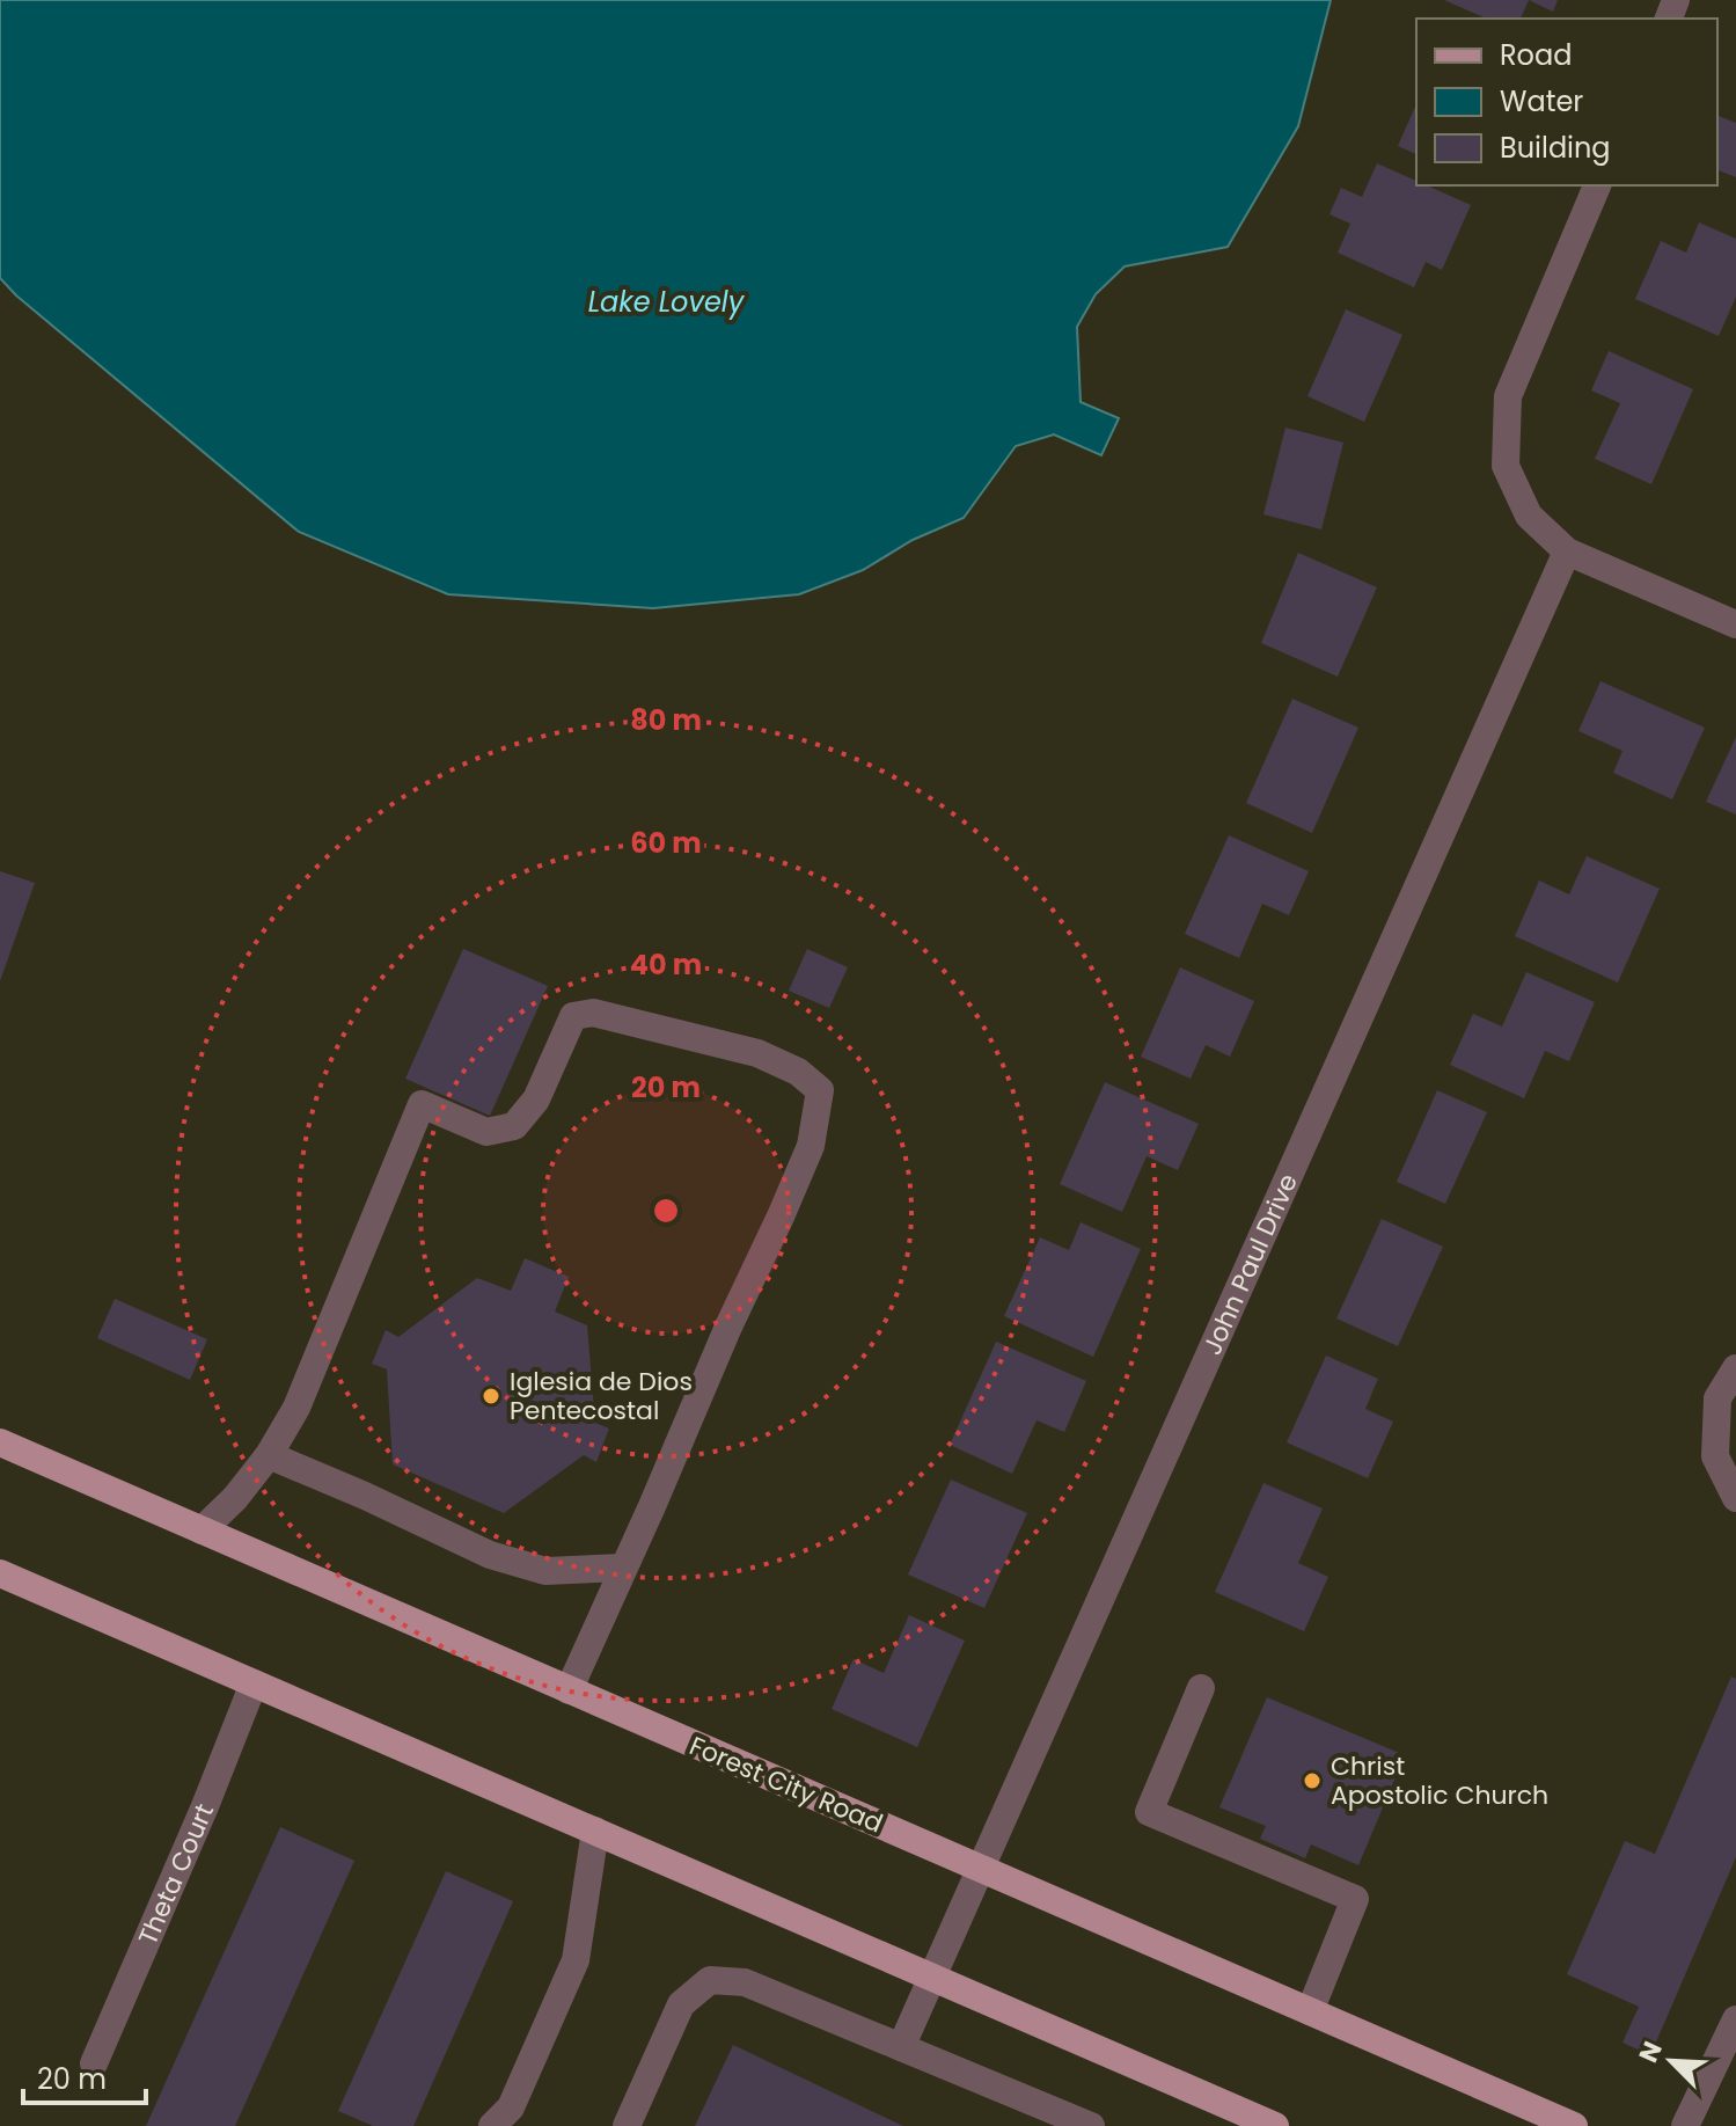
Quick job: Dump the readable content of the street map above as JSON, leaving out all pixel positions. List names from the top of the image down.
{
  "streets": {
    "main road": ["Forest City Road"],
    "street": ["John Paul Drive", "Theta Court"]
  },
  "crossings": [
    ["John Paul Drive", "Forest City Road"]
  ],
  "water": ["Lake Lovely"],
  "places": ["Iglesia de Dios Pentecostal", "Christ Apostolic Church"],
  "legend": ["Road", "Water", "Building"],
  "scale_bar": "20 m",
  "north": "top left",
  "rings": [
    "80 m",
    "60 m",
    "40 m",
    "20 m"
  ]
}
